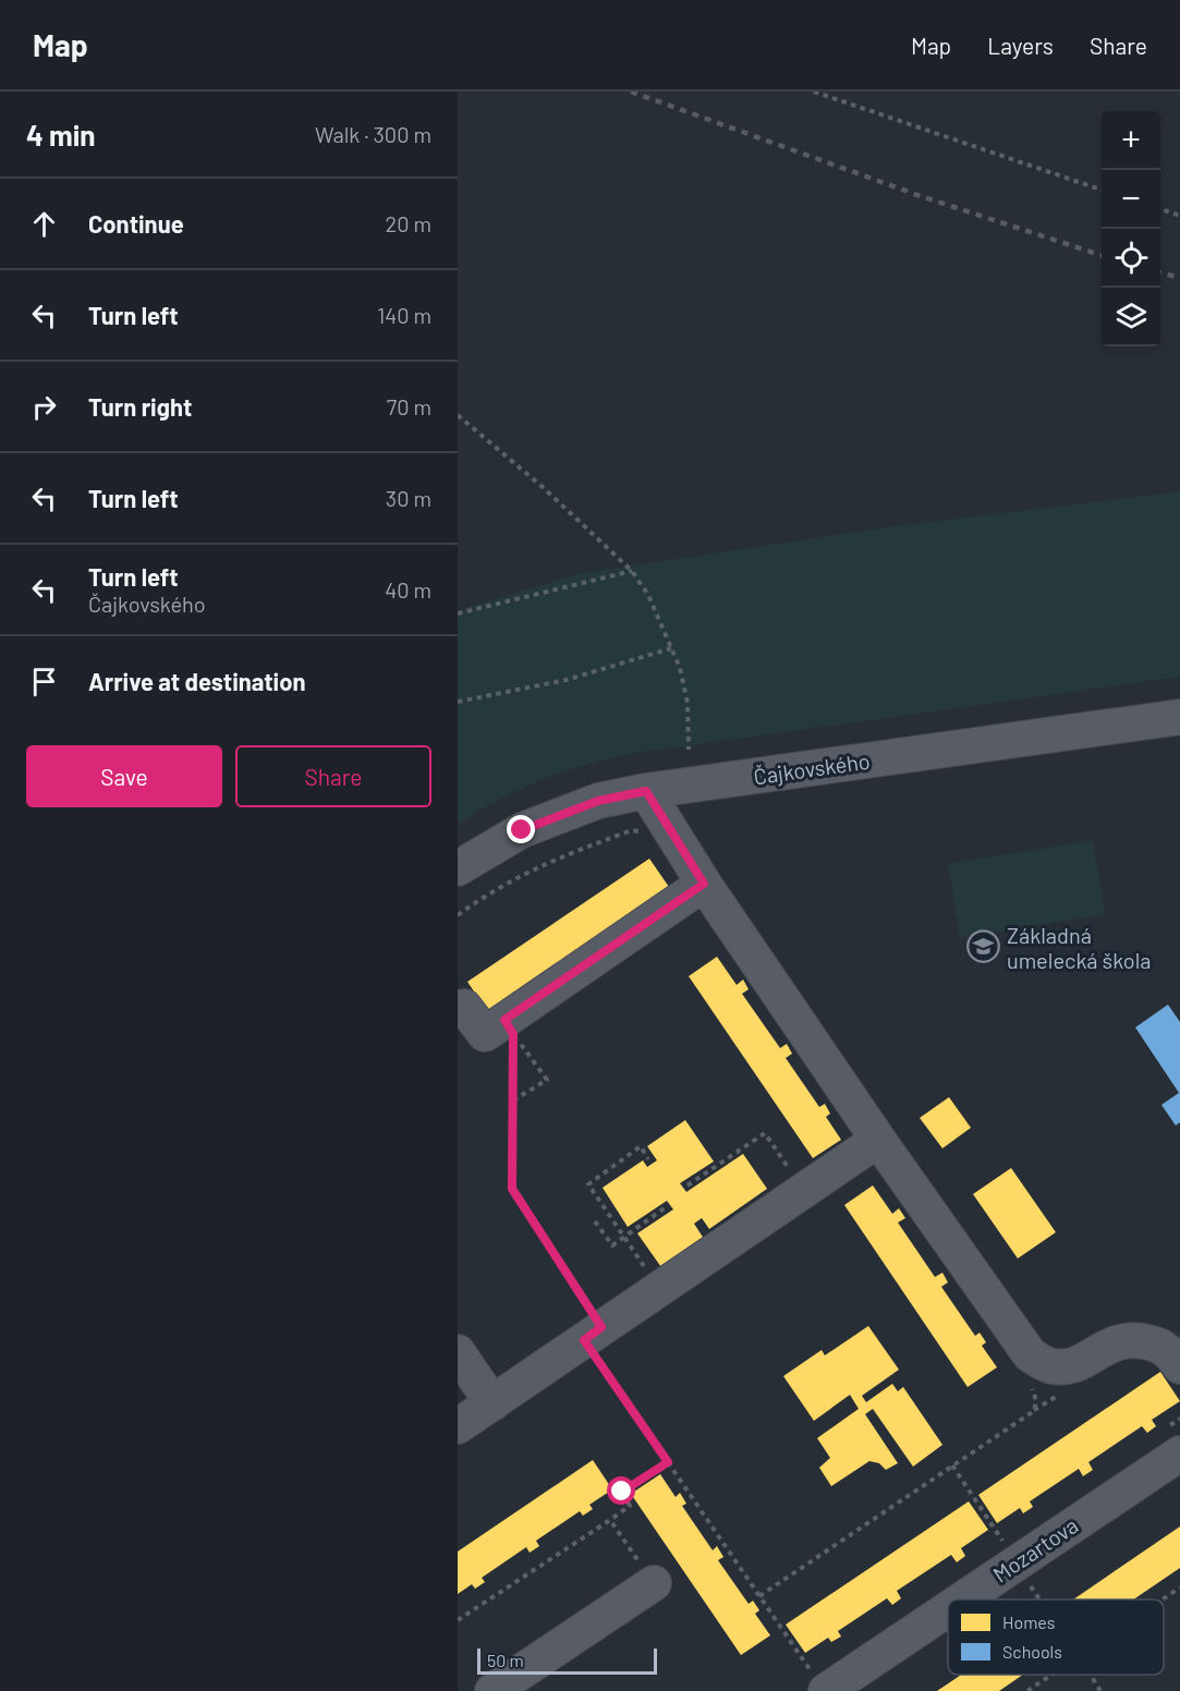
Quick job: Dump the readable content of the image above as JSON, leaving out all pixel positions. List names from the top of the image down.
{
  "streets": {
    "street": ["Čajkovského", "Mozartova"]
  },
  "places": {
    "school or university": ["Základná umelecká škola"]
  },
  "legend": ["Homes", "Schools"],
  "scale_bar": "50 m",
  "page": {
    "header": "Map",
    "nav": ["Map", "Layers", "Share"],
    "heading": ["4 min", "Walk · 300 m"],
    "map_buttons": ["+", "−"],
    "list": [
      ["Continue", "20 m"],
      ["Turn left", "140 m"],
      ["Turn right", "70 m"],
      ["Turn left", "30 m"],
      ["Turn left", "Čajkovského", "40 m"],
      "Arrive at destination"
    ],
    "buttons": ["Save", "Share"],
    "scale": "50 m"
  }
}
